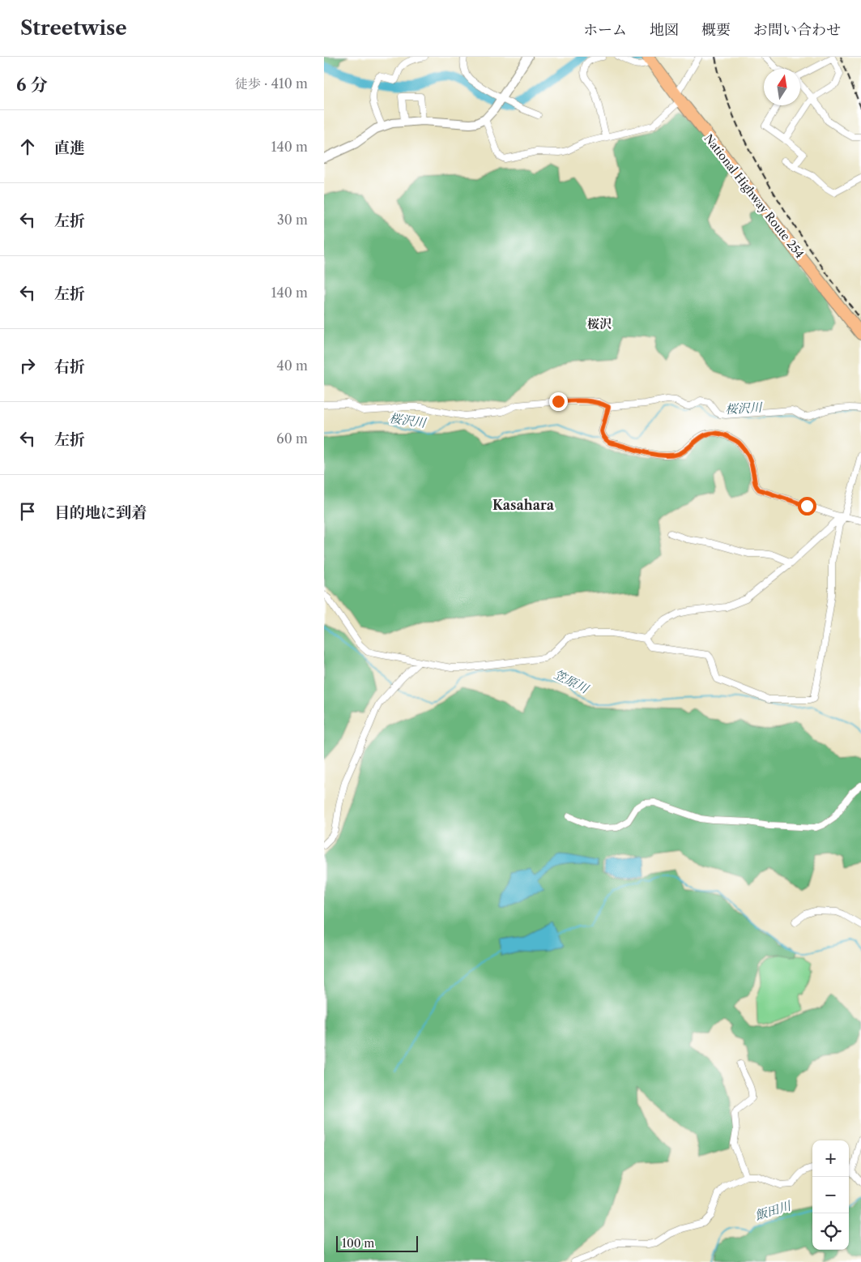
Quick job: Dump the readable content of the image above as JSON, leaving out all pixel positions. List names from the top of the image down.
{
  "streets": {
    "highway": ["National Highway Route 254"]
  },
  "districts": ["桜沢", "Kasahara"],
  "water": ["桜沢川", "笠原川", "飯田川"],
  "scale_bar": "100 m",
  "north": "top",
  "page": {
    "header": "Streetwise",
    "nav": [
      "ホーム",
      "地図",
      "概要",
      "お問い合わせ"
    ],
    "heading": ["6 分", "徒歩 · 410 m"],
    "list": [
      ["直進", "140 m"],
      ["左折", "30 m"],
      ["左折", "140 m"],
      ["右折", "40 m"],
      ["左折", "60 m"],
      "目的地に到着"
    ],
    "map_buttons": ["+", "−"],
    "scale": "100 m"
  }
}
